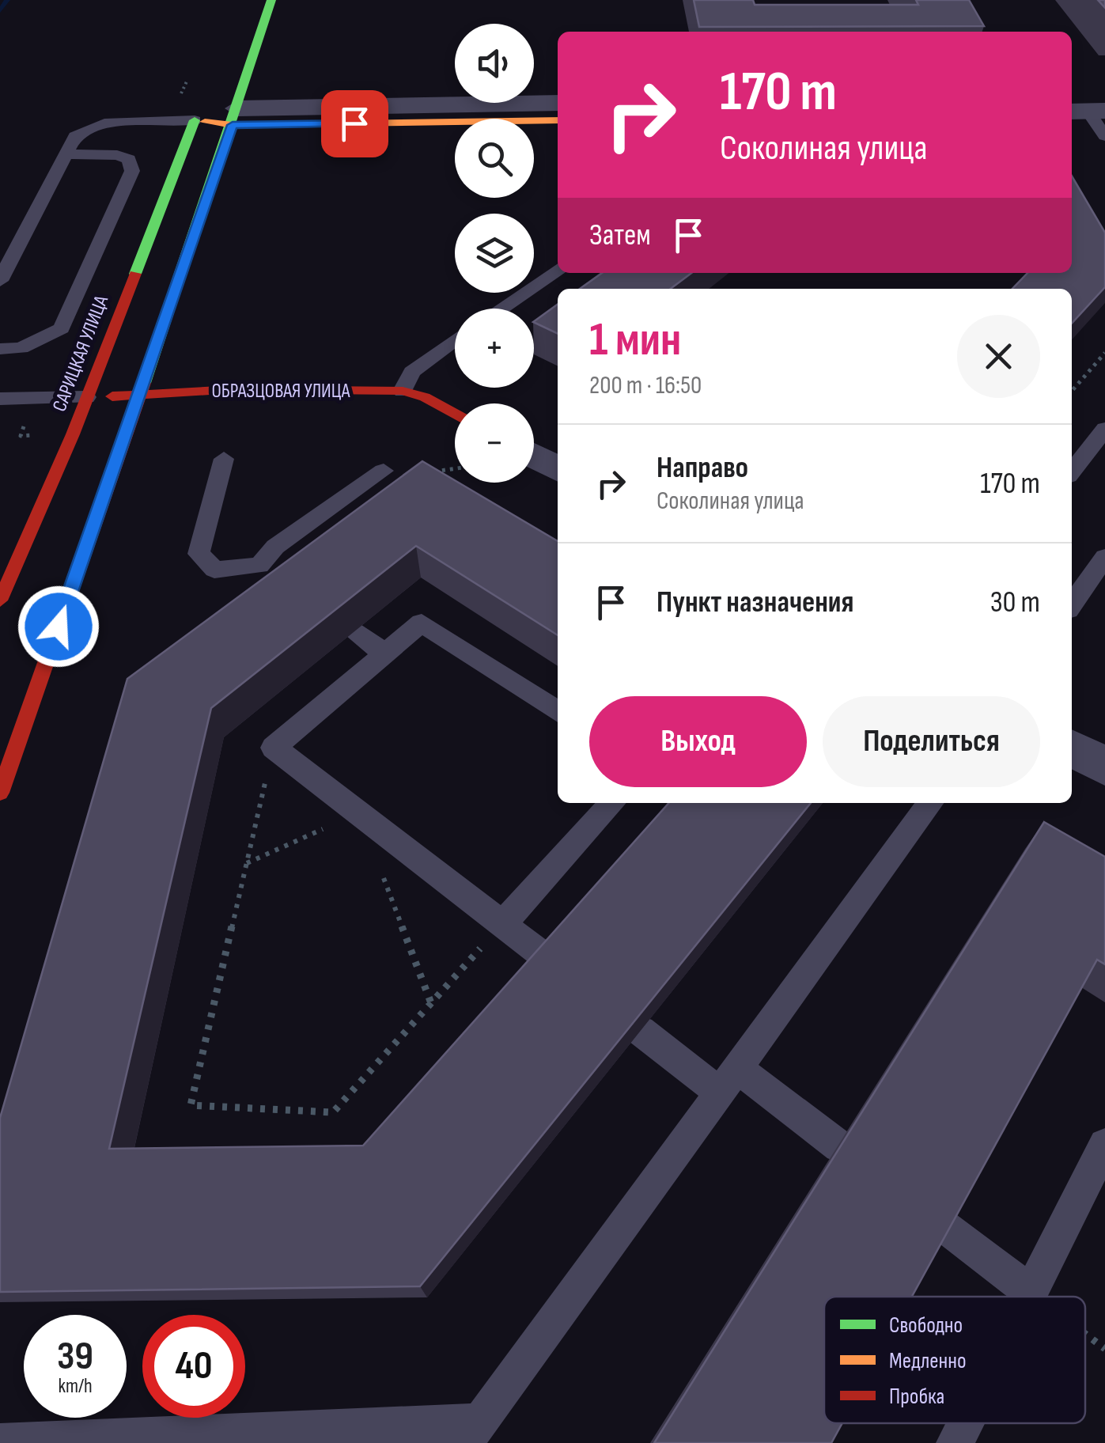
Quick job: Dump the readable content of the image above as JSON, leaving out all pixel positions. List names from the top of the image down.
{
  "streets": {
    "street": ["САРИЦКАЯ УЛИЦА", "ОБРАЗЦОВАЯ УЛИЦА"]
  },
  "crossings": [
    ["САРИЦКАЯ УЛИЦА", "ОБРАЗЦОВАЯ УЛИЦА"]
  ],
  "legend": ["Свободно", "Медленно", "Пробка"],
  "page": {
    "map_buttons": ["+", "−"],
    "turn": ["170 m", "Соколиная улица"],
    "then": "Затем",
    "heading": ["1 мин", "200 m · 16:50"],
    "list": [
      {
        "name": "Направо",
        "note": "Соколиная улица",
        "value": "170 m"
      },
      {
        "name": "Пункт назначения",
        "value": "30 m"
      }
    ],
    "buttons": ["Выход", "Поделиться"],
    "speed": "39 km/h",
    "limit": "40"
  }
}
